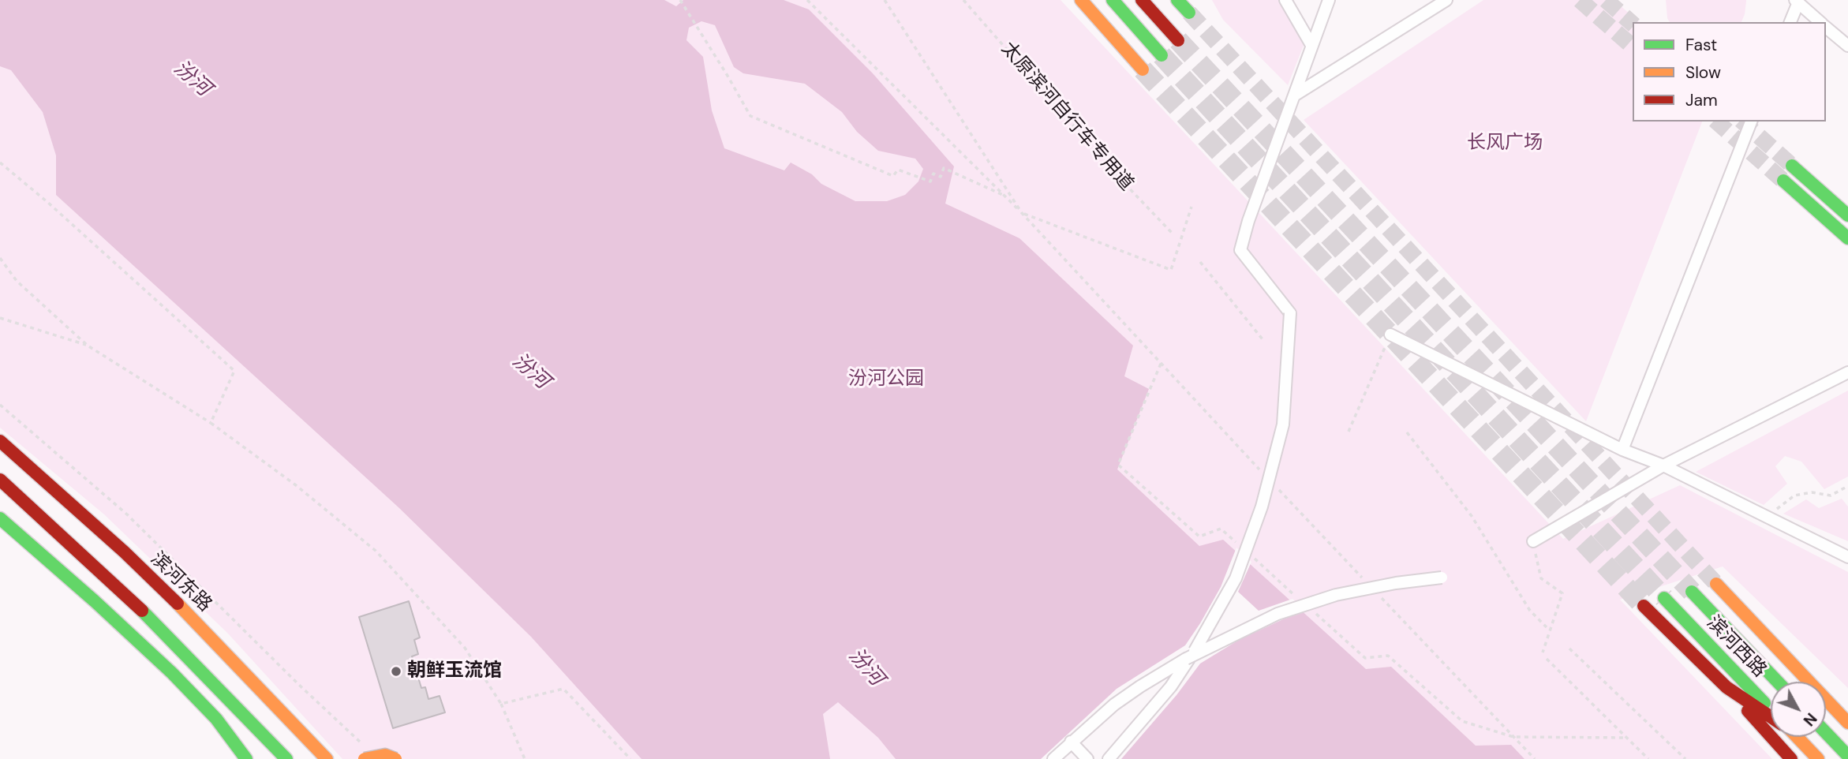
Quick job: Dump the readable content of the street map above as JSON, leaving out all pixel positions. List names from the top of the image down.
{
  "streets": {
    "main road": ["滨河东路", "滨河西路"],
    "path": ["太原滨河自行车专用道"]
  },
  "water": ["汾河"],
  "parks": ["长风广场", "汾河公园"],
  "places": ["朝鲜玉流馆"],
  "legend": ["Fast", "Slow", "Jam"],
  "north": "bottom right"
}
